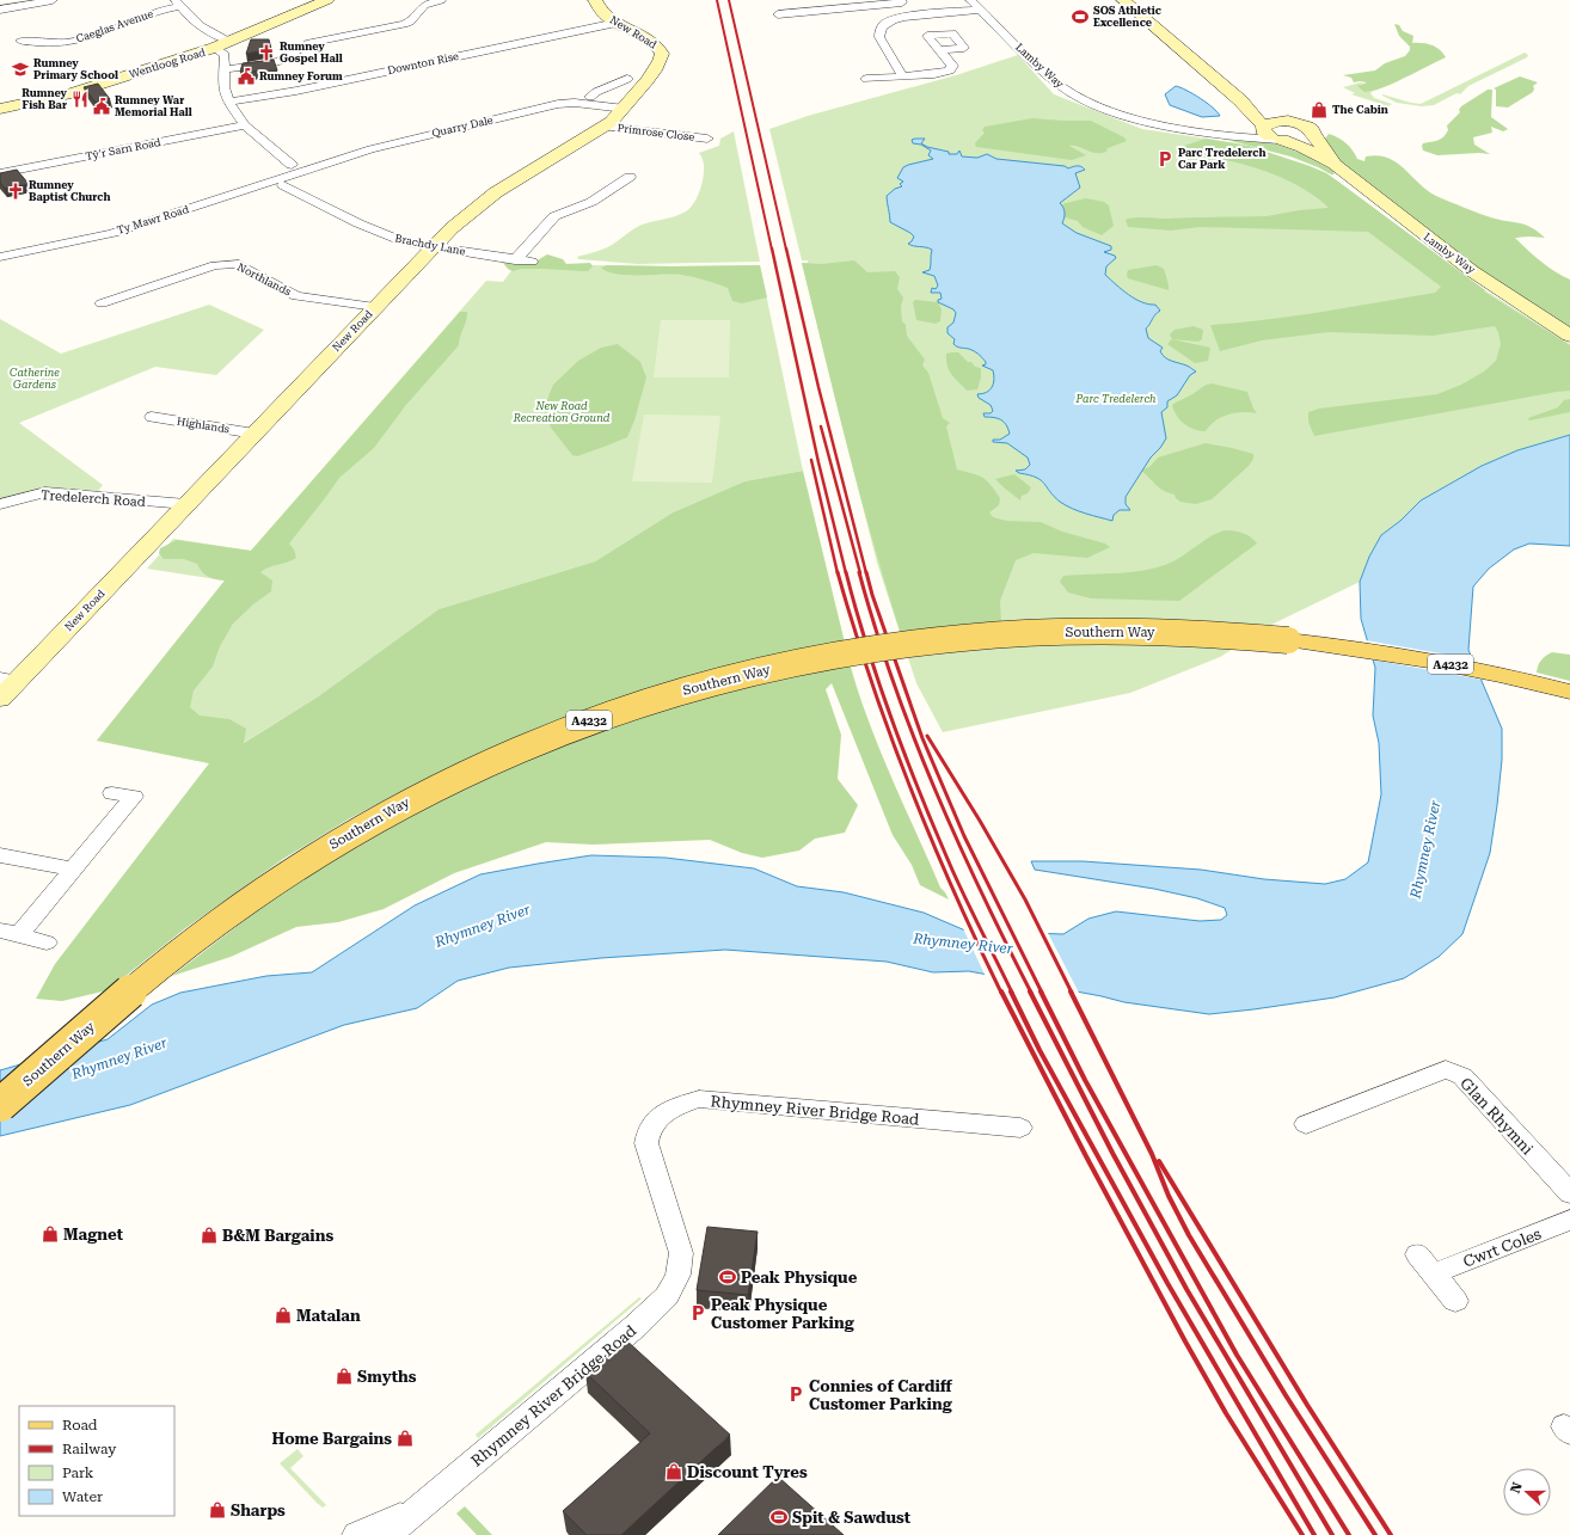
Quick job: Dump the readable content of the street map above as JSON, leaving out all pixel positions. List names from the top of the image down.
{
  "streets": {
    "main road": ["Southern Way", "A4232"],
    "street": [
      "Caeglas Avenue",
      "New Road",
      "Wentloog Road",
      "Downton Rise",
      "Lamby Way",
      "Quarry Dale",
      "Primrose Close",
      "Tŷ'r Sarn Road",
      "Ty Mawr Road",
      "Brachdy Lane",
      "Northlands",
      "Highlands",
      "Tredelerch Road",
      "Rhymney River Bridge Road",
      "Glan Rhymni",
      "Cwrt Coles"
    ]
  },
  "crossings": [
    ["New Road", "Downton Rise"],
    ["New Road", "Quarry Dale"],
    ["New Road", "Primrose Close"],
    ["New Road", "Brachdy Lane"],
    ["New Road", "Northlands"],
    ["New Road", "Highlands"],
    ["New Road", "Tredelerch Road"],
    ["Quarry Dale", "Ty Mawr Road"]
  ],
  "water": ["Rhymney River"],
  "parks": ["Catherine Gardens", "Parc Tredelerch", "New Road Recreation Ground"],
  "places": {
    "sports": ["SOS Athletic Excellence", "Peak Physique", "Spit & Sawdust"],
    "church": ["Rumney Gospel Hall", "Rumney Baptist Church"],
    "school or university": ["Rumney Primary School"],
    "public building": ["Rumney Forum", "Rumney War Memorial Hall"],
    "restaurant": ["Rumney Fish Bar"],
    "shop": [
      "The Cabin",
      "Magnet",
      "B&M Bargains",
      "Matalan",
      "Smyths",
      "Home Bargains",
      "Discount Tyres",
      "Sharps"
    ],
    "parking": ["Parc Tredelerch Car Park", "Peak Physique Customer Parking", "Connies of Cardiff Customer Parking"]
  },
  "legend": [
    "Road",
    "Railway",
    "Park",
    "Water"
  ],
  "north": "left"
}
